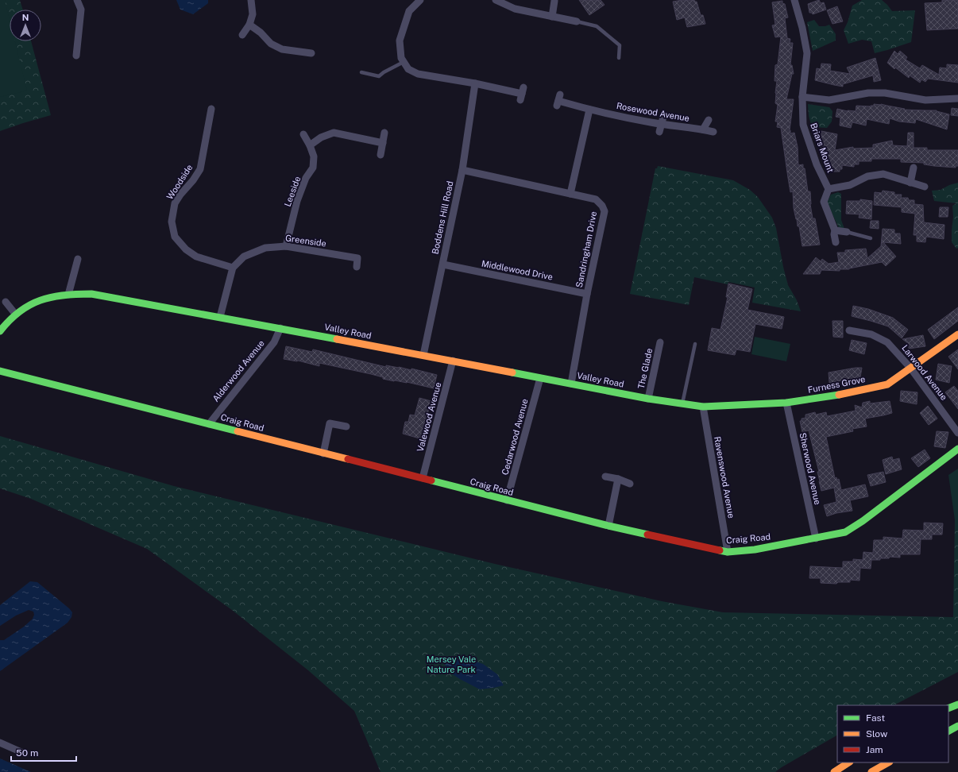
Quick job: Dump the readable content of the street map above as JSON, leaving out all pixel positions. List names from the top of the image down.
{
  "streets": {
    "main road": ["Valley Road", "Furness Grove", "Craig Road"],
    "street": [
      "Rosewood Avenue",
      "Briars Mount",
      "Woodside",
      "Leeside",
      "Boddens Hill Road",
      "Greenside",
      "Sandringham Drive",
      "Middlewood Drive",
      "The Glade",
      "Alderwood Avenue",
      "Larwood Avenue",
      "Valewood Avenue",
      "Cedarwood Avenue",
      "Sherwood Avenue",
      "Ravenswood Avenue"
    ]
  },
  "crossings": [
    ["Woodside", "Greenside"],
    ["Leeside", "Greenside"],
    ["Boddens Hill Road", "Sandringham Drive"],
    ["Boddens Hill Road", "Middlewood Drive"],
    ["Boddens Hill Road", "Valley Road"],
    ["Sandringham Drive", "Middlewood Drive"],
    ["Sandringham Drive", "Valley Road"],
    ["Valley Road", "The Glade"],
    ["Valley Road", "Alderwood Avenue"],
    ["Valley Road", "Furness Grove"],
    ["Valley Road", "Valewood Avenue"],
    ["Valley Road", "Cedarwood Avenue"],
    ["Valley Road", "Ravenswood Avenue"],
    ["Alderwood Avenue", "Craig Road"],
    ["Larwood Avenue", "Furness Grove"],
    ["Furness Grove", "Sherwood Avenue"],
    ["Furness Grove", "Ravenswood Avenue"],
    ["Valewood Avenue", "Craig Road"],
    ["Craig Road", "Cedarwood Avenue"],
    ["Craig Road", "Sherwood Avenue"],
    ["Craig Road", "Ravenswood Avenue"]
  ],
  "parks": ["Mersey Vale Nature Park"],
  "legend": ["Fast", "Slow", "Jam"],
  "scale_bar": "50 m",
  "north": "top"
}
